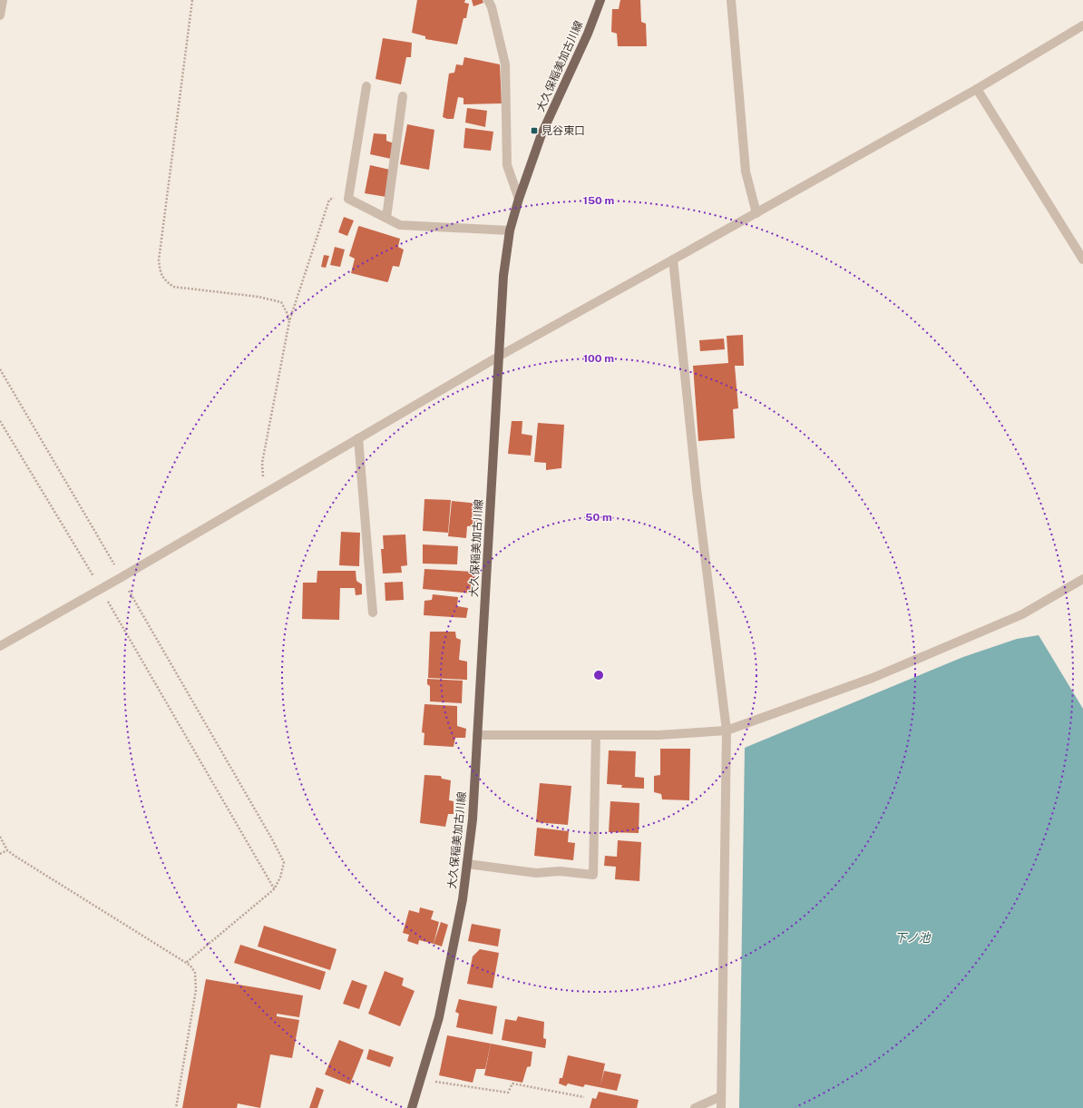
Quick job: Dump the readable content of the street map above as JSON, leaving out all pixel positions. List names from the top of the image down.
{
  "streets": {
    "main road": ["大久保稲美加古川線"]
  },
  "water": ["下ノ池"],
  "places": {
    "transit": ["見谷東口"]
  },
  "rings": ["150 m", "100 m", "50 m"]
}
